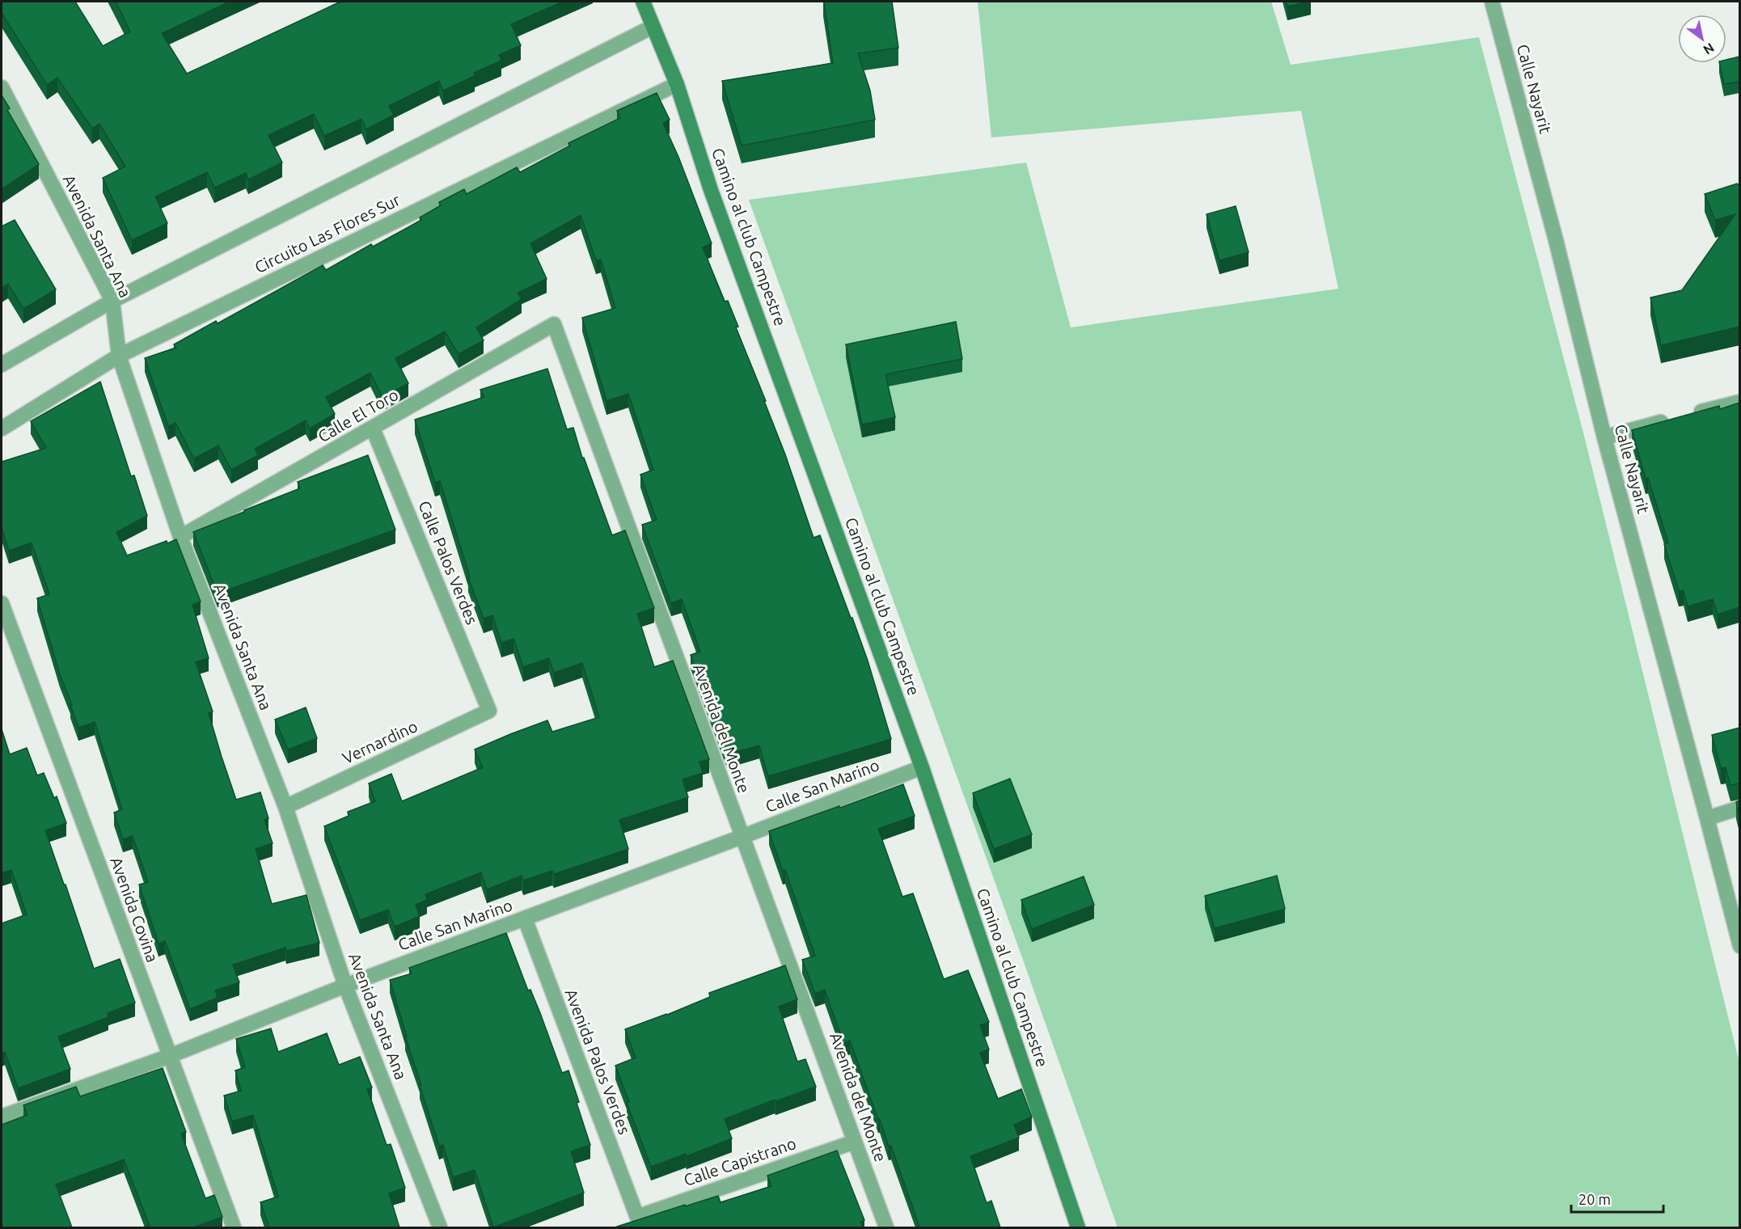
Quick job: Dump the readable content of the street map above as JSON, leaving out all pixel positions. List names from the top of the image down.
{
  "streets": {
    "main road": ["Camino al club Campestre"],
    "street": [
      "Calle Nayarit",
      "Circuito Las Flores Sur",
      "Avenida Santa Ana",
      "Calle El Toro",
      "Calle Palos Verdes",
      "Avenida del Monte",
      "Vernardino",
      "Calle San Marino",
      "Avenida Covina",
      "Avenida Palos Verdes",
      "Calle Capistrano"
    ]
  },
  "crossings": [
    ["Circuito Las Flores Sur", "Avenida Santa Ana"],
    ["Circuito Las Flores Sur", "Camino al club Campestre"],
    ["Avenida Santa Ana", "Calle El Toro"],
    ["Avenida Santa Ana", "Vernardino"],
    ["Avenida Santa Ana", "Calle San Marino"],
    ["Camino al club Campestre", "Calle San Marino"],
    ["Calle El Toro", "Calle Palos Verdes"],
    ["Calle El Toro", "Avenida del Monte"],
    ["Calle Palos Verdes", "Vernardino"],
    ["Avenida del Monte", "Calle San Marino"],
    ["Avenida del Monte", "Calle Capistrano"],
    ["Calle San Marino", "Avenida Covina"],
    ["Calle San Marino", "Avenida Palos Verdes"],
    ["Avenida Palos Verdes", "Calle Capistrano"]
  ],
  "scale_bar": "20 m",
  "north": "bottom right"
}
